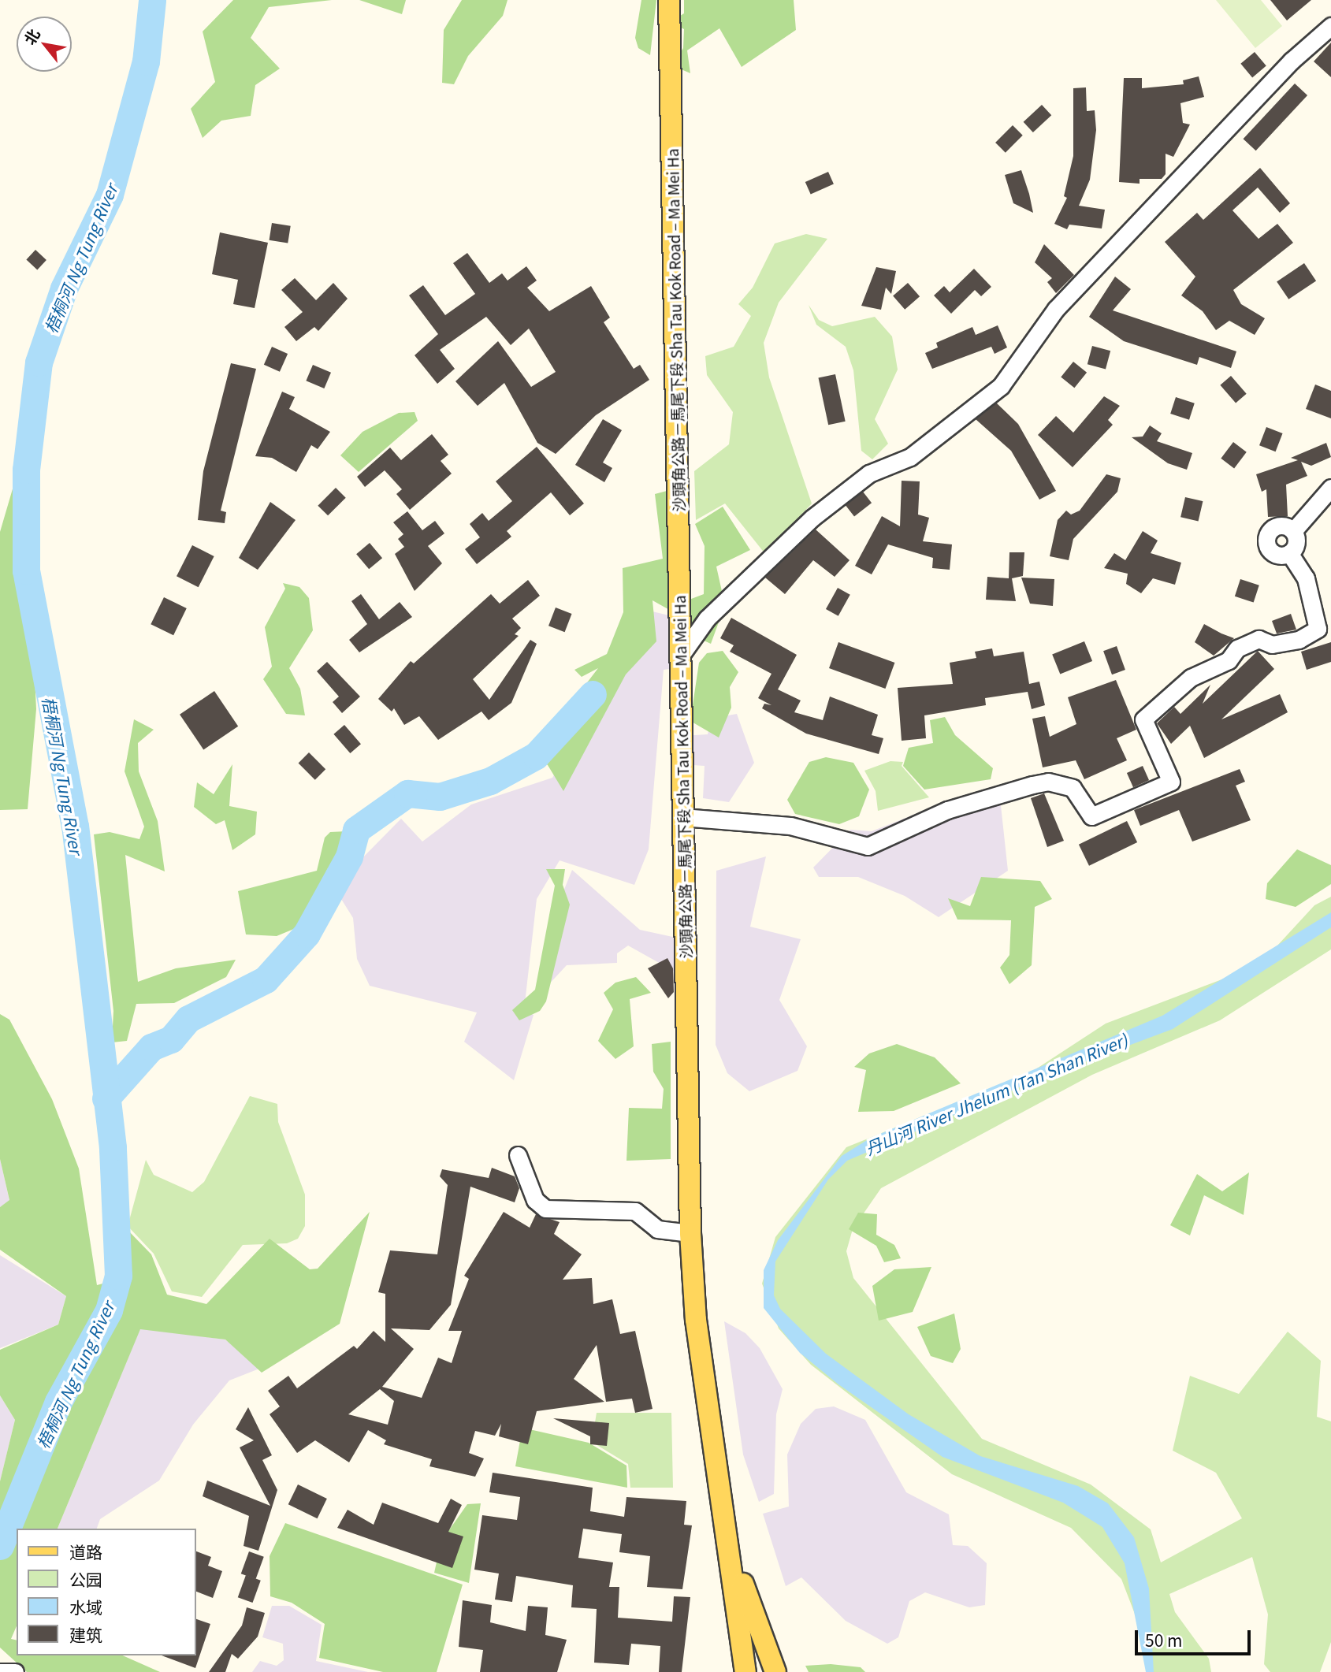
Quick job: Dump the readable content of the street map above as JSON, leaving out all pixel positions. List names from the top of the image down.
{
  "streets": {
    "main road": ["沙頭角公路－馬尾下段 Sha Tau Kok Road – Ma Mei Ha"]
  },
  "water": ["梧桐河 Ng Tung River", "丹山河 River Jhelum (Tan Shan River)"],
  "legend": [
    "道路",
    "公园",
    "水域",
    "建筑"
  ],
  "scale_bar": "50 m",
  "north": "top left"
}
